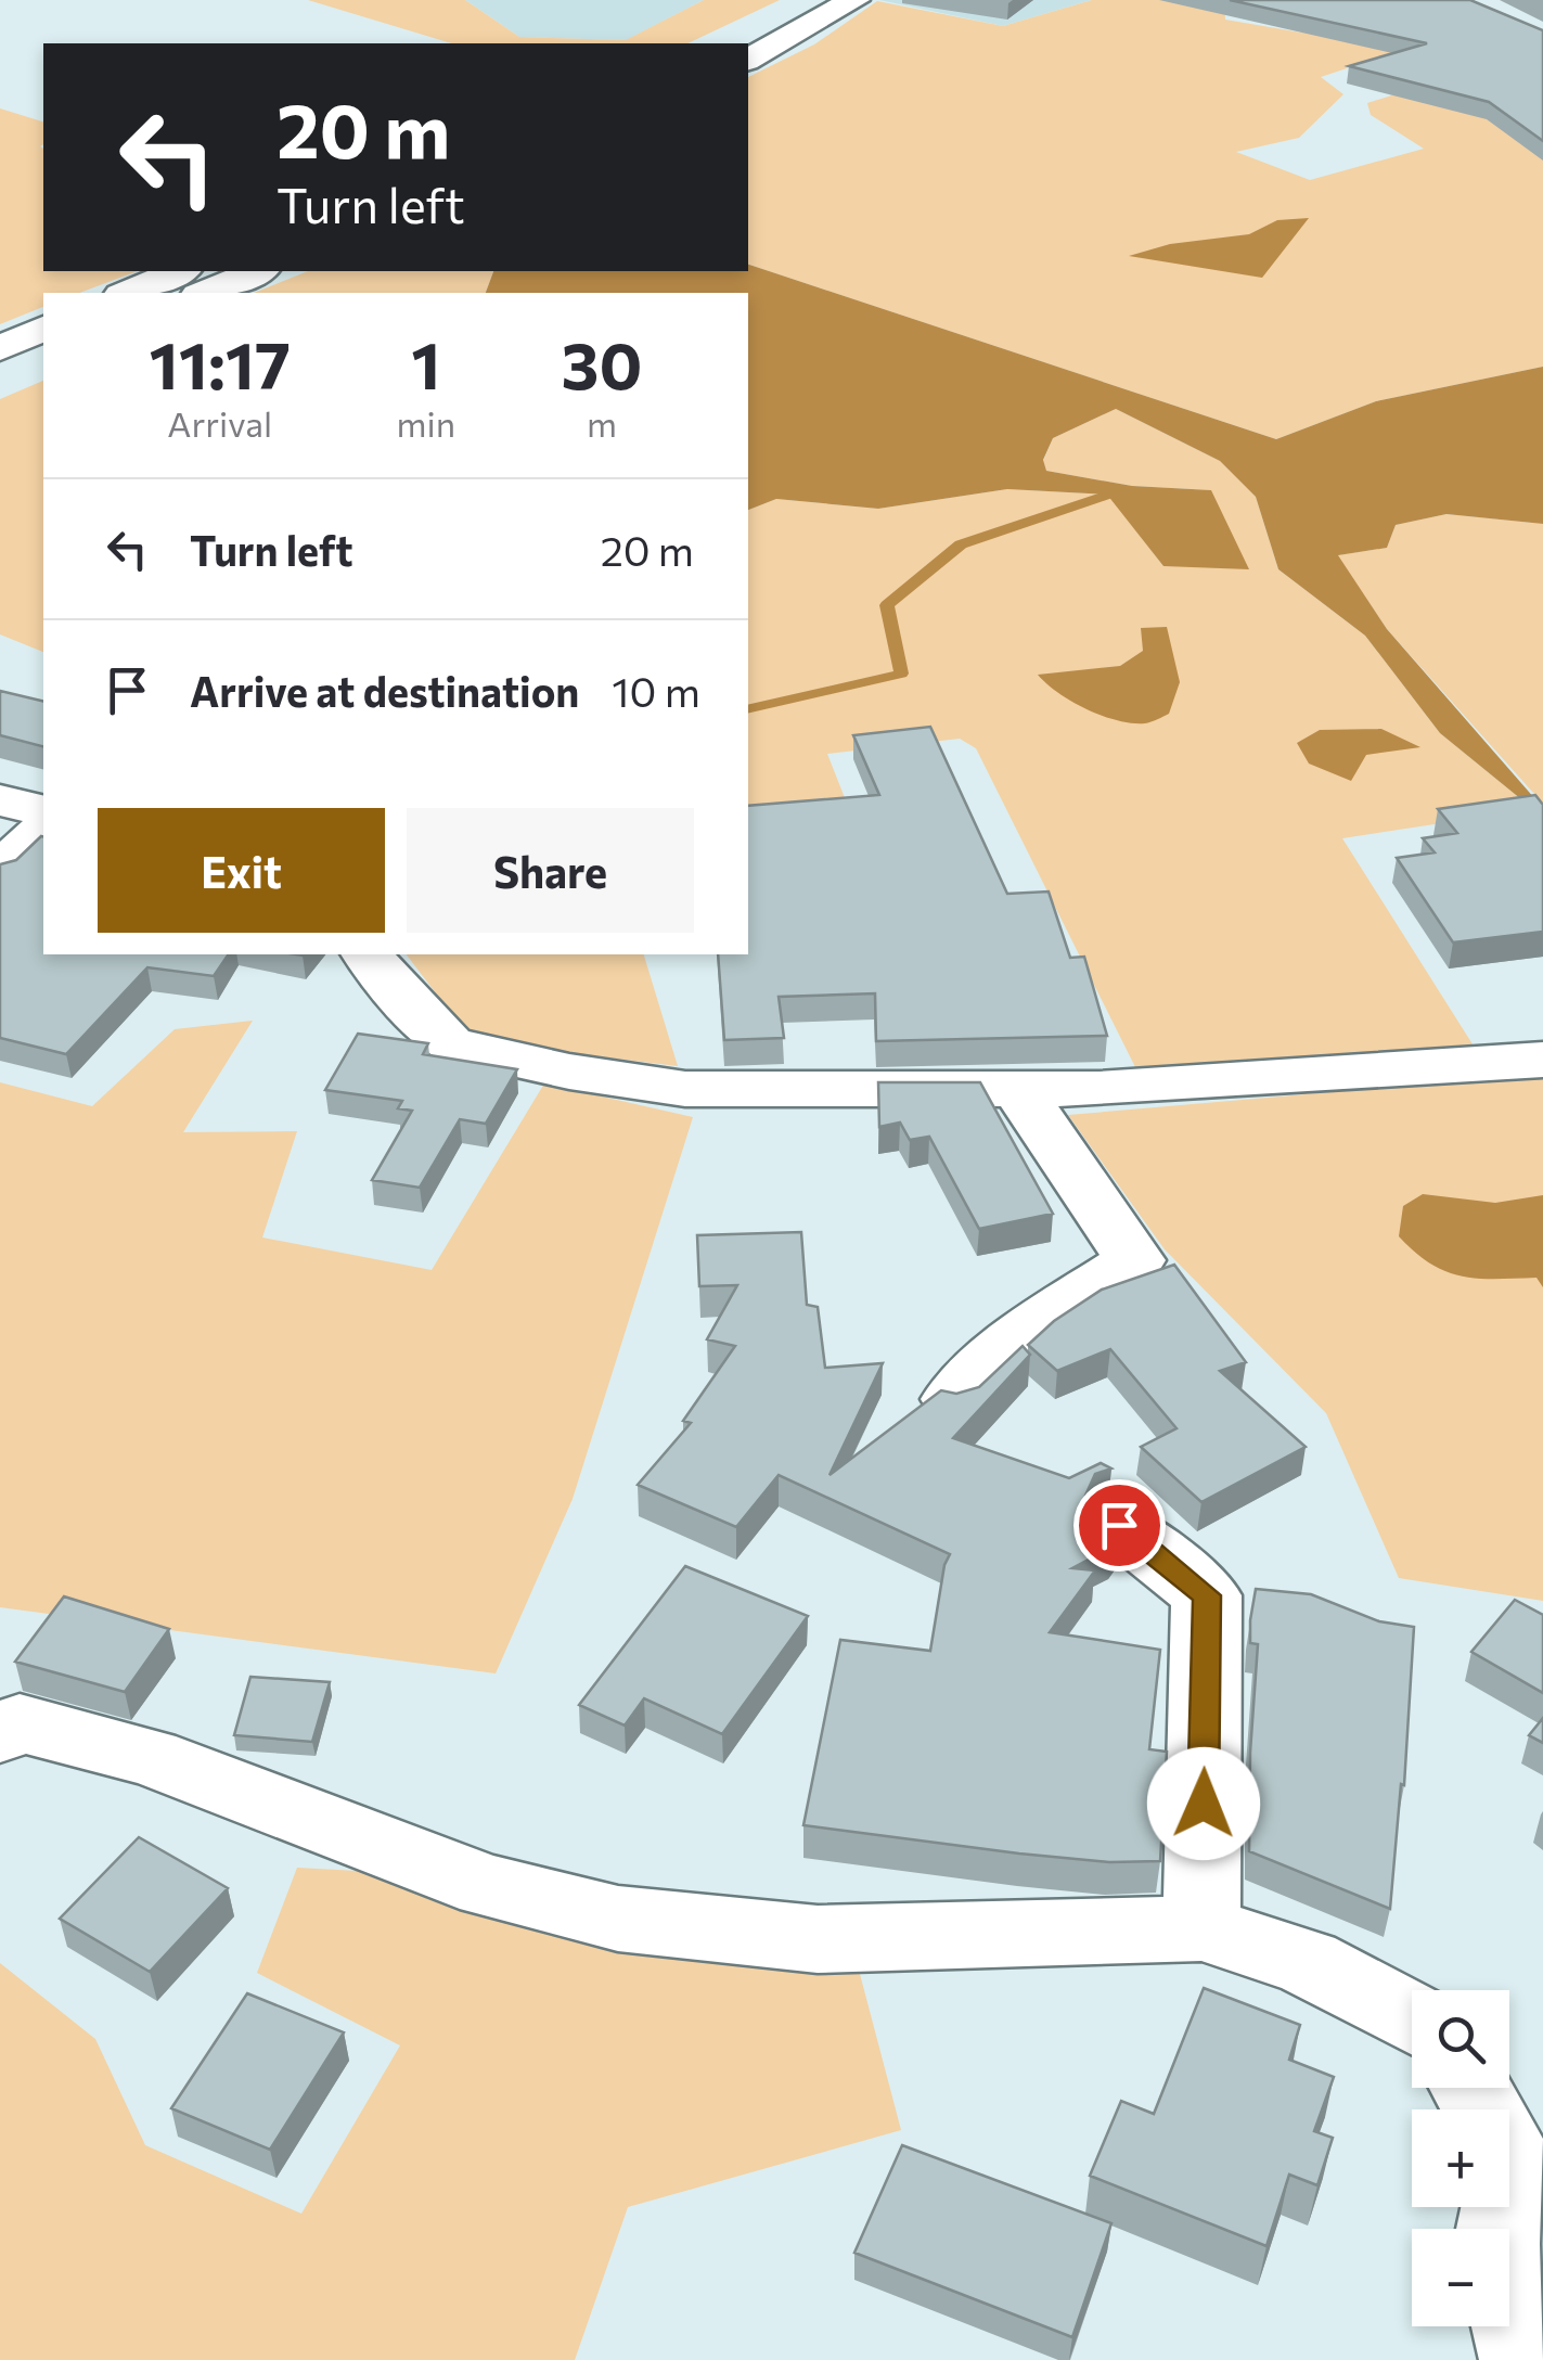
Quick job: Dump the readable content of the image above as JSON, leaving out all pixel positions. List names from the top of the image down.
{
  "page": {
    "turn": ["20 m", "Turn left"],
    "eta": [
      "11:17",
      "Arrival",
      "1",
      "min",
      "30",
      "m"
    ],
    "list": [
      {
        "name": "Turn left",
        "value": "20 m"
      },
      {
        "name": "Arrive at destination",
        "value": "10 m"
      }
    ],
    "buttons": ["Exit", "Share"],
    "map_buttons": ["+", "−"]
  }
}
